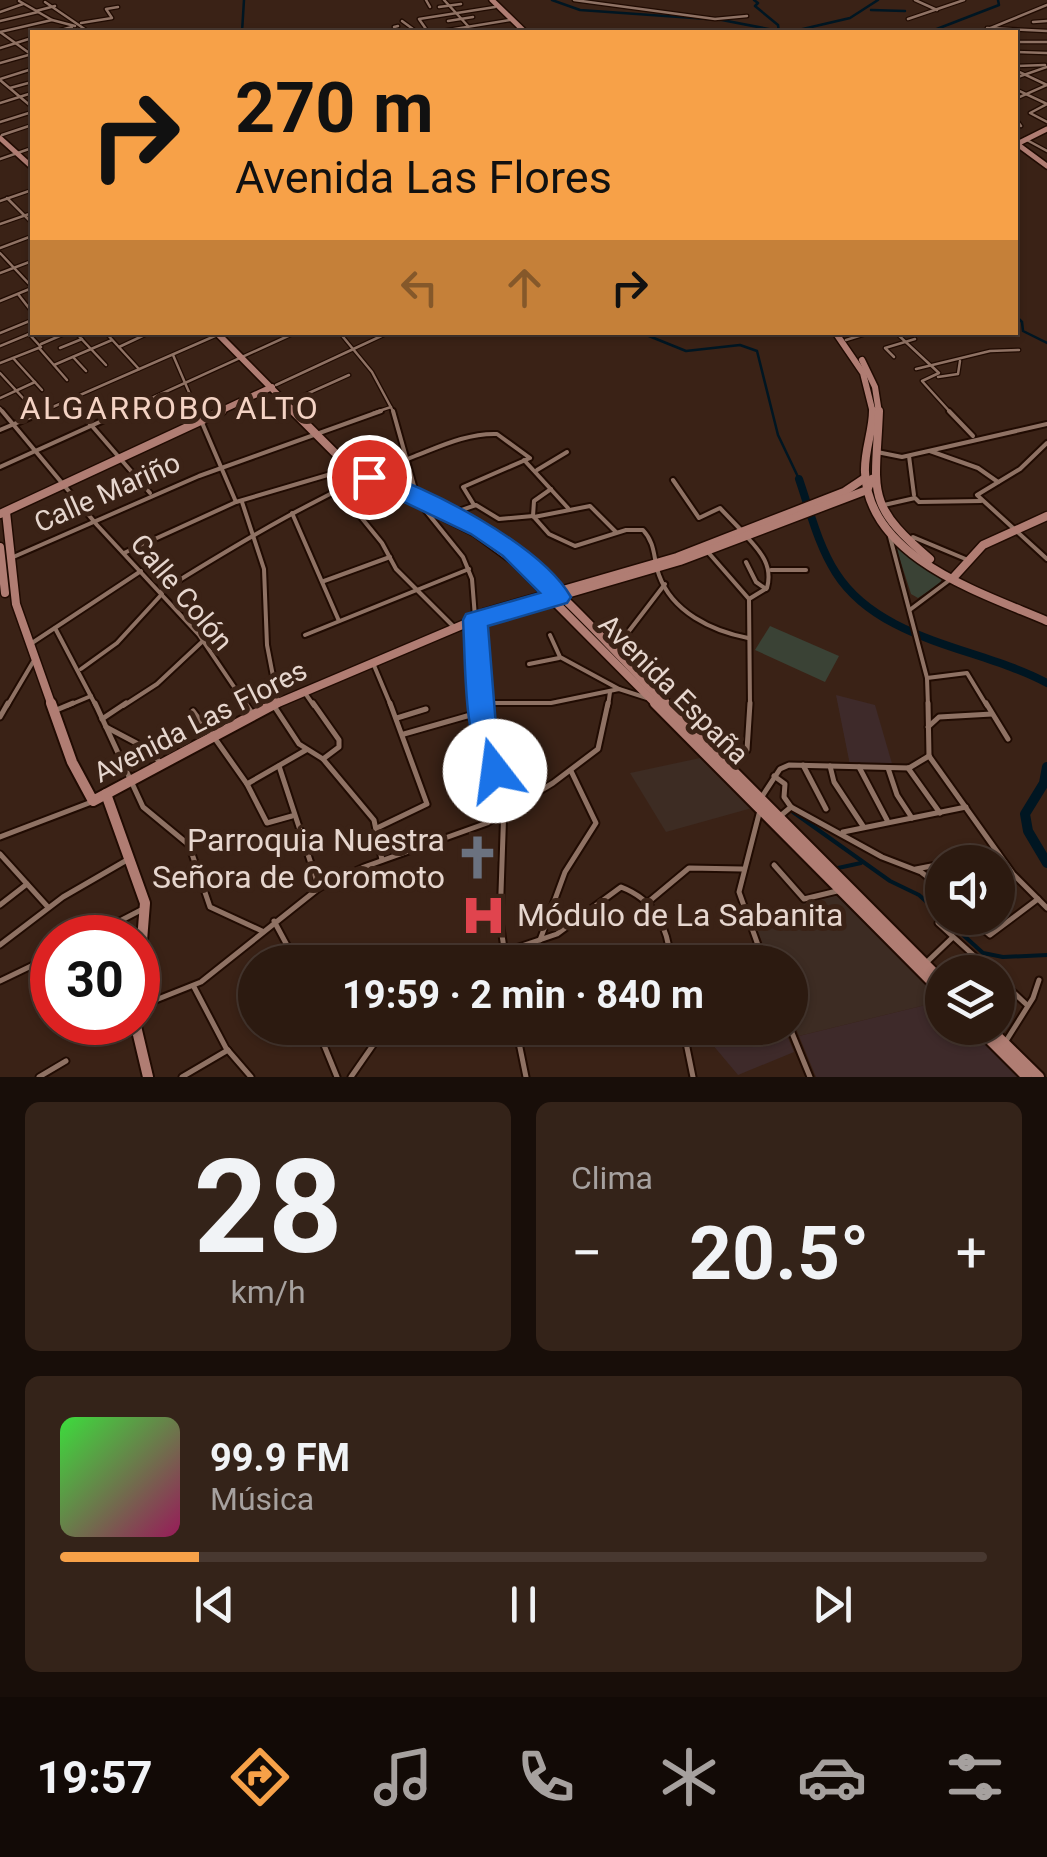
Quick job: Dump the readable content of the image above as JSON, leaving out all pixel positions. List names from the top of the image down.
{
  "streets": {
    "street": [
      "Calle Mariño",
      "Calle Colón",
      "Avenida España",
      "Avenida Las Flores"
    ]
  },
  "crossings": [
    ["Calle Mariño", "Calle Colón"],
    ["Calle Mariño", "Avenida España"],
    ["Calle Colón", "Avenida Las Flores"],
    ["Avenida España", "Avenida Las Flores"]
  ],
  "districts": ["ALGARROBO ALTO"],
  "places": {
    "church": ["Parroquia Nuestra Señora de Coromoto"],
    "hospital": ["Módulo de La Sabanita"]
  },
  "page": {
    "turn": ["270 m", "Avenida Las Flores"],
    "limit": "30",
    "trip": "19:59 · 2 min · 840 m",
    "tile": [
      ["28", "km/h"],
      "Clima"
    ],
    "heat": ["−", "20.5°", "+"],
    "song": ["99.9 FM", "Música"],
    "tabs": "19:57"
  }
}
